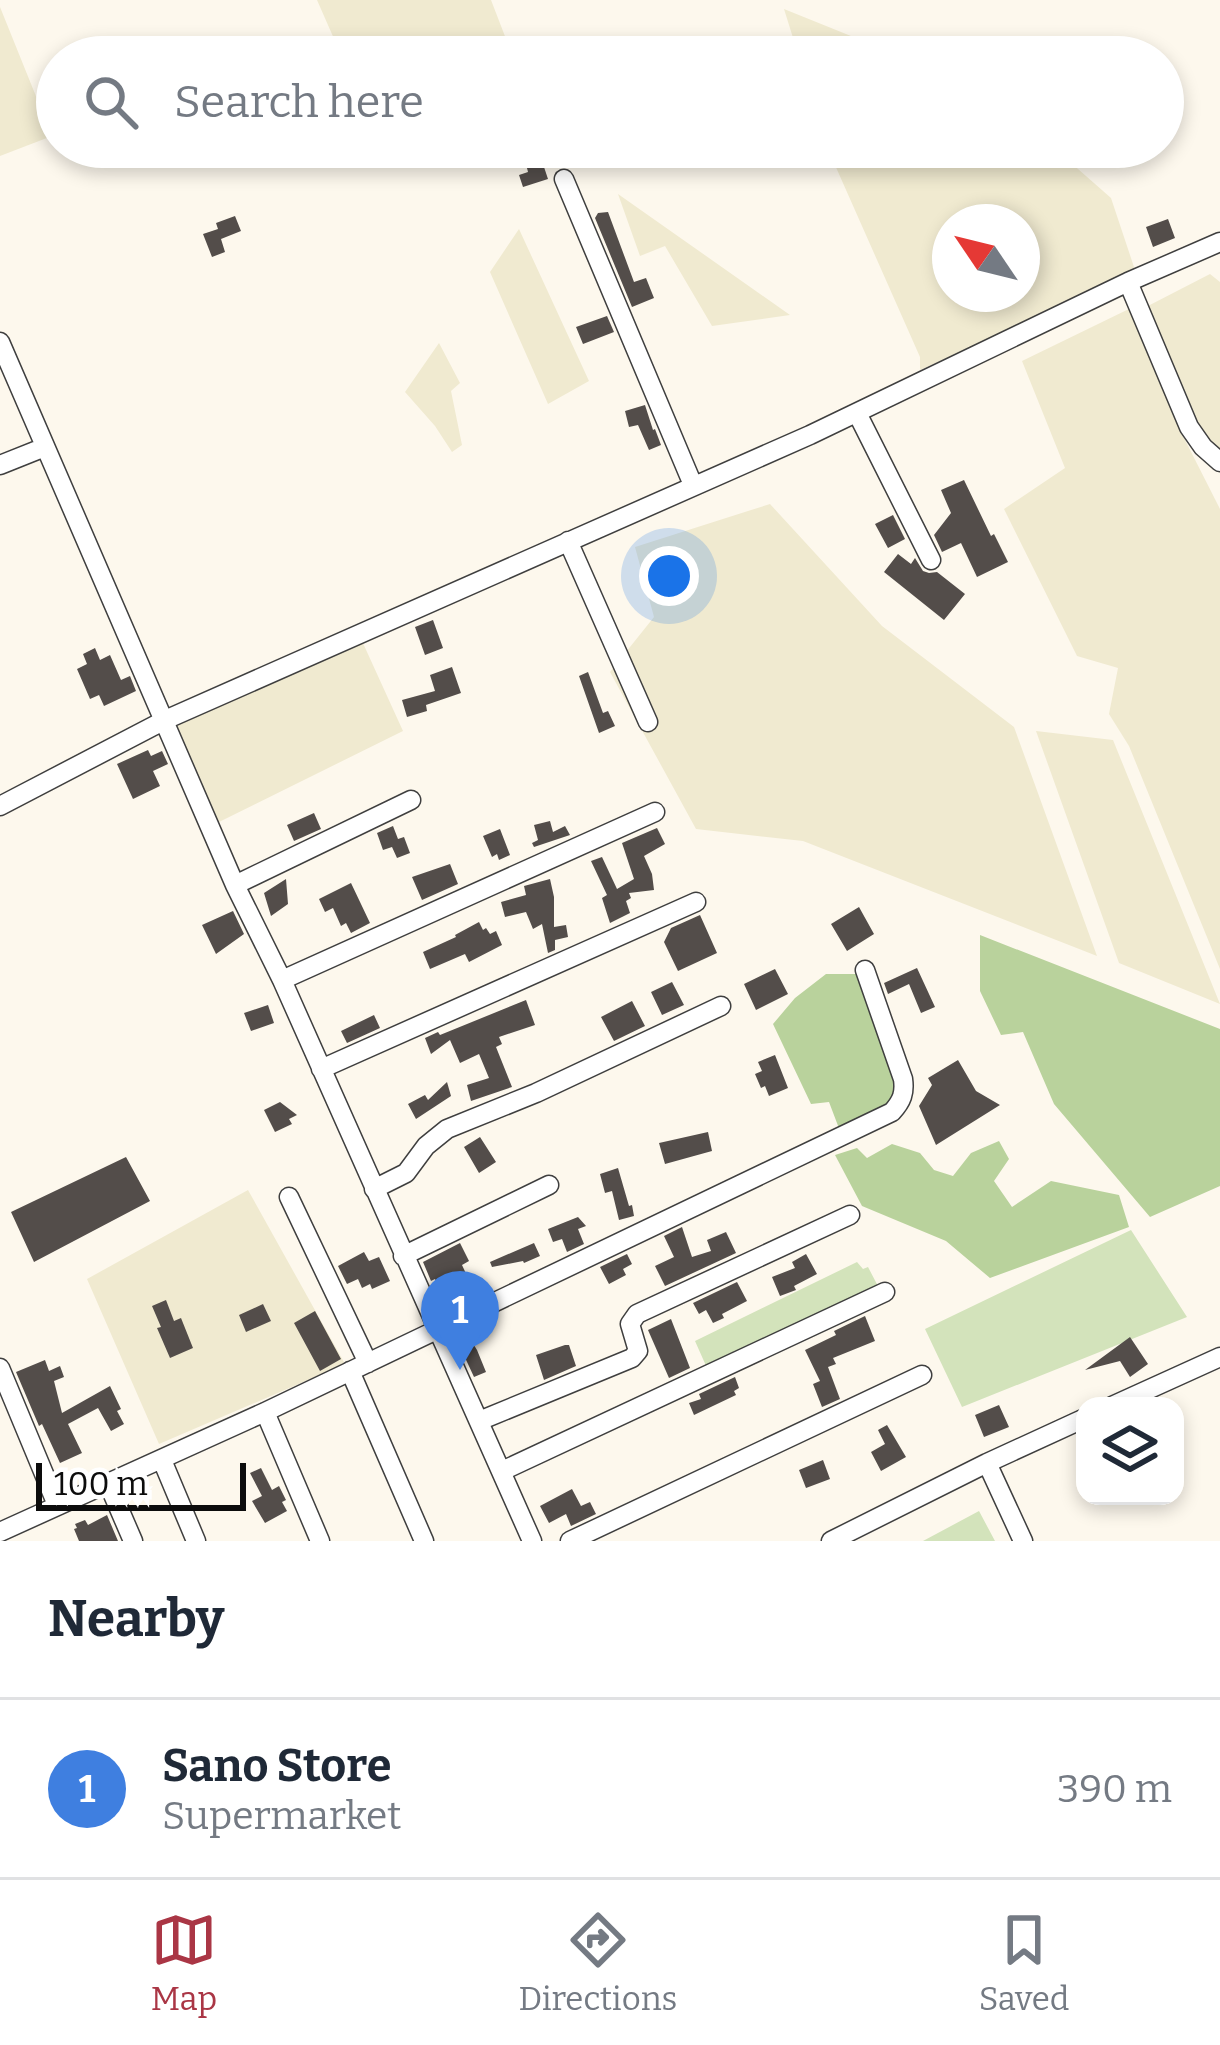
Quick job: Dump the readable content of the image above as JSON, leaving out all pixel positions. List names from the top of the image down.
{
  "scale_bar": "100 m",
  "north": "top left",
  "page": {
    "search": "Search here",
    "pins": "1",
    "scale": "100 m",
    "heading": "Nearby",
    "list": [
      {
        "mark": "1",
        "name": "Sano Store",
        "note": "Supermarket",
        "value": "390 m"
      }
    ],
    "nav": ["Map", "Directions", "Saved"]
  }
}
